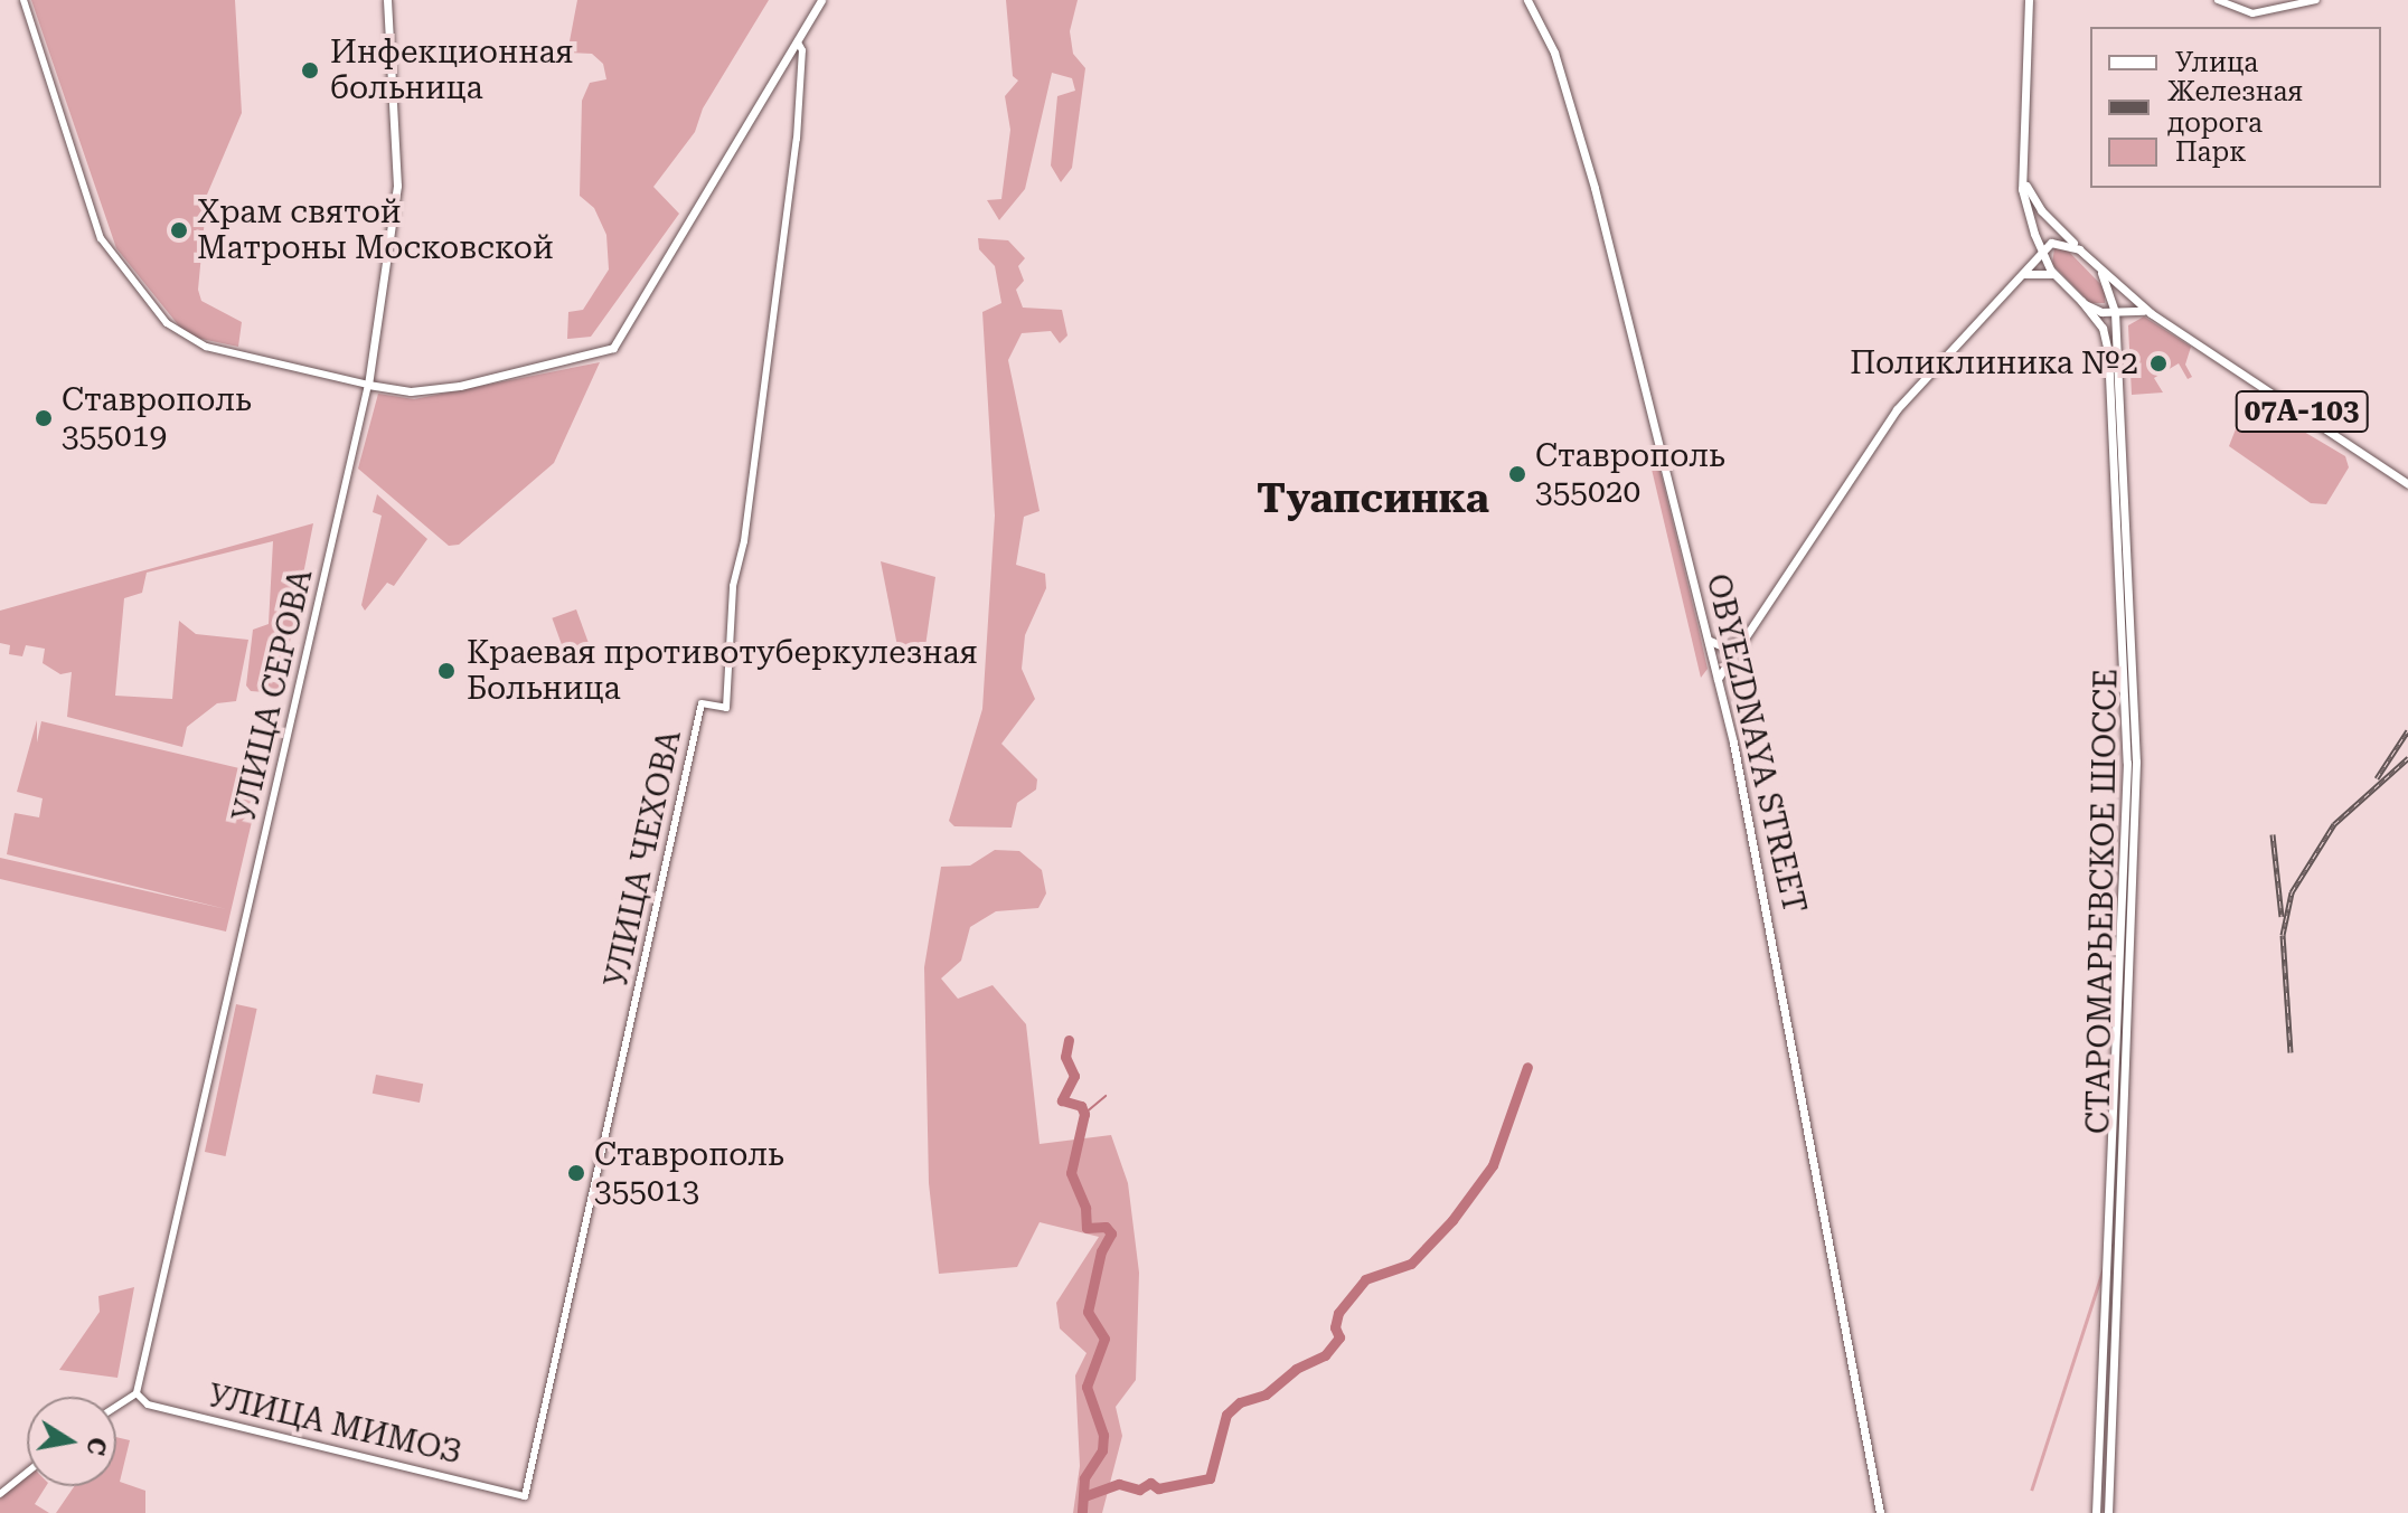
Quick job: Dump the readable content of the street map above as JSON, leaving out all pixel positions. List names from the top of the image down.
{
  "streets": {
    "main road": [
      "07А-103",
      "УЛИЦА СЕРОВА",
      "OBYEZDNAYA STREET",
      "СТАРОМАРЬЕВСКОЕ ШОССЕ"
    ],
    "street": ["УЛИЦА ЧЕХОВА", "УЛИЦА МИМОЗ"]
  },
  "crossings": [
    ["УЛИЦА СЕРОВА", "УЛИЦА МИМОЗ"],
    ["УЛИЦА ЧЕХОВА", "УЛИЦА МИМОЗ"]
  ],
  "districts": ["Туапсинка"],
  "places": [
    "Инфекционная больница",
    "Храм святой Матроны Московской",
    "Поликлиника №2",
    "Ставрополь 355019",
    "Ставрополь 355020",
    "Краевая противотуберкулезная Больница",
    "Ставрополь 355013"
  ],
  "legend": ["Улица", "Железная дорога", "Парк"],
  "north": "right"
}
